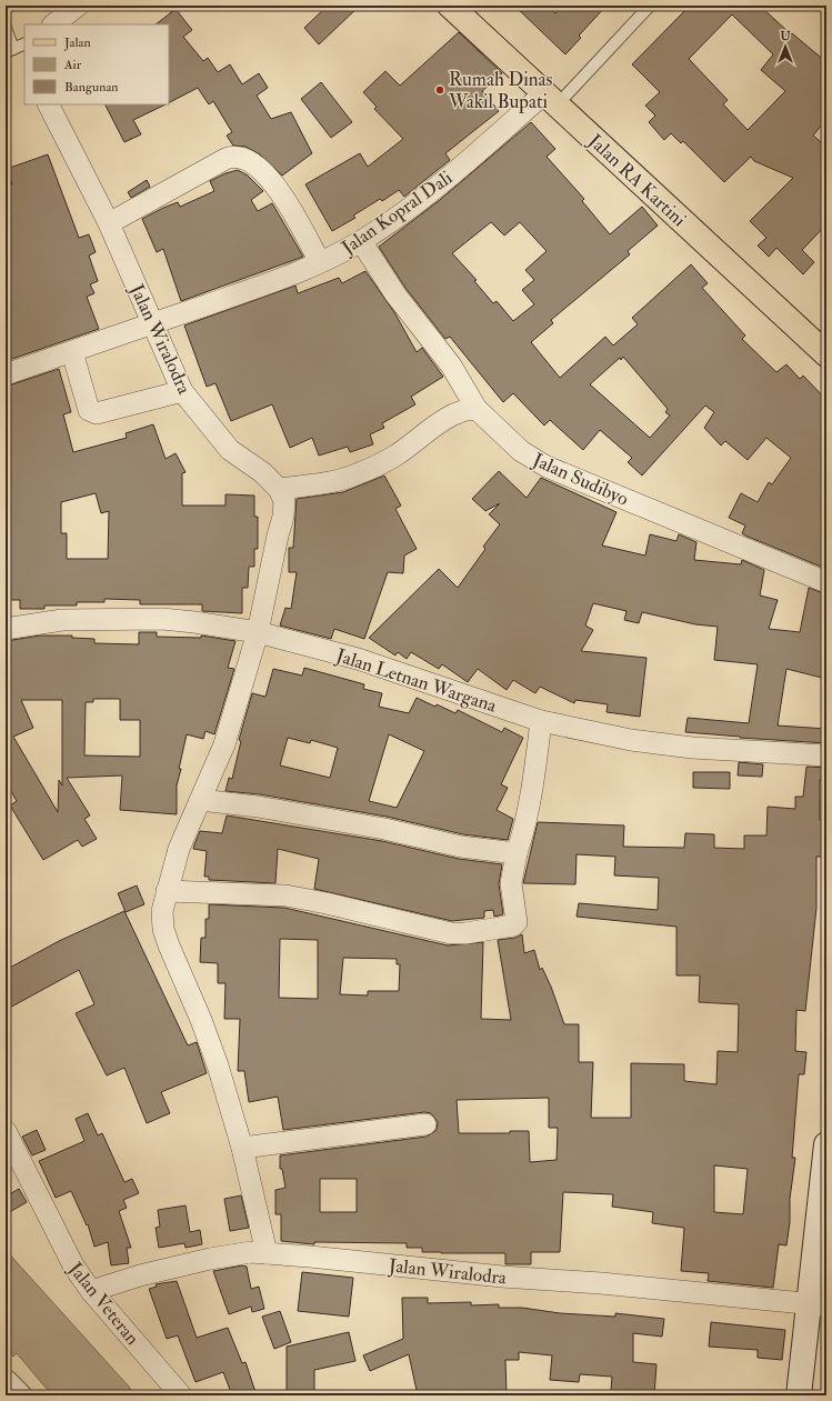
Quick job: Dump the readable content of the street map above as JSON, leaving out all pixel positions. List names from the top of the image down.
{
  "streets": {
    "main road": ["Jalan RA Kartini"],
    "street": [
      "Jalan Kopral Dali",
      "Jalan Wiralodra",
      "Jalan Sudibyo",
      "Jalan Letnan Wargana",
      "Jalan Veteran"
    ]
  },
  "crossings": [
    ["Jalan RA Kartini", "Jalan Kopral Dali"],
    ["Jalan Kopral Dali", "Jalan Wiralodra"],
    ["Jalan Kopral Dali", "Jalan Sudibyo"],
    ["Jalan Wiralodra", "Jalan Veteran"]
  ],
  "places": ["Rumah Dinas Wakil Bupati"],
  "legend": ["Jalan", "Air", "Bangunan"],
  "north": "top"
}
